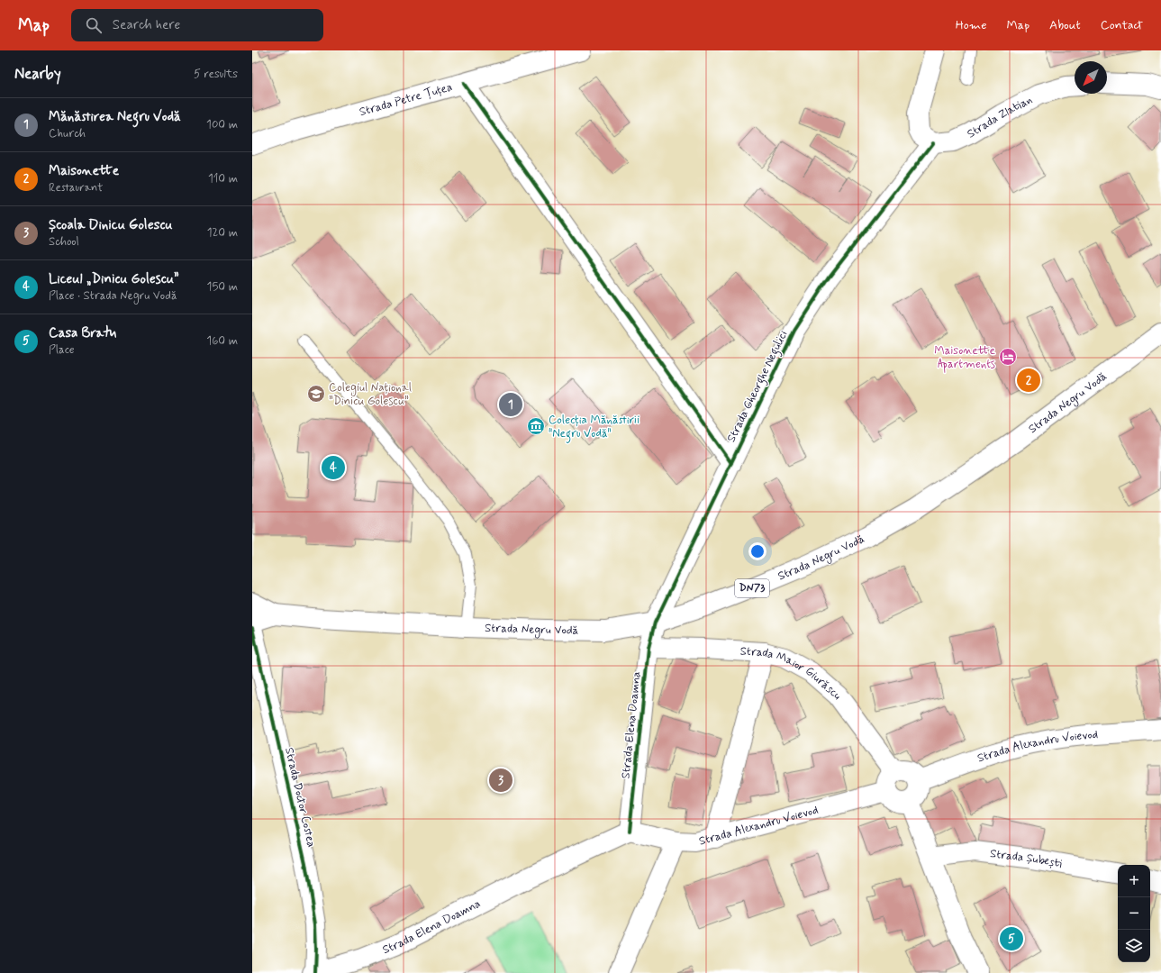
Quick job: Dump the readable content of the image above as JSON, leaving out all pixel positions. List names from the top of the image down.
{
  "streets": {
    "street": [
      "Strada Petre Țuțea",
      "Strada Zlatian",
      "Strada Gheorghe Negulici",
      "Strada Negru Vodă",
      "DN73",
      "Strada Maior Giurăscu",
      "Strada Elena Doamna",
      "Strada Alexandru Voievod",
      "Strada Doctor Costea",
      "Strada Șubești"
    ]
  },
  "crossings": [
    ["Strada Zlatian", "Strada Gheorghe Negulici"],
    ["Strada Gheorghe Negulici", "Strada Negru Vodă"],
    ["Strada Gheorghe Negulici", "Strada Elena Doamna"],
    ["Strada Negru Vodă", "Strada Elena Doamna"],
    ["Strada Maior Giurăscu", "Strada Elena Doamna"],
    ["Strada Maior Giurăscu", "Strada Alexandru Voievod"],
    ["Strada Elena Doamna", "Strada Alexandru Voievod"],
    ["Strada Elena Doamna", "Strada Doctor Costea"]
  ],
  "places": {
    "hotel": ["Maisonette Apartments"],
    "school or university": ["Colegiul Național ”Dinicu Golescu”"],
    "museum": ["Colecția Mănăstirii \"Negru Vodă\""]
  },
  "north": "bottom left",
  "page": {
    "header": "Map",
    "search": "Search here",
    "nav": [
      "Home",
      "Map",
      "About",
      "Contact"
    ],
    "heading": ["Nearby", "5 results"],
    "list": [
      {
        "mark": "1",
        "name": "Mănăstirea Negru Vodă",
        "note": "Church",
        "value": "100 m"
      },
      {
        "mark": "2",
        "name": "Maisonette",
        "note": "Restaurant",
        "value": "110 m"
      },
      {
        "mark": "3",
        "name": "Școala Dinicu Golescu",
        "note": "School",
        "value": "120 m"
      },
      {
        "mark": "4",
        "name": "Liceul „Dinicu Golescu”",
        "note": "Place · Strada Negru Vodă",
        "value": "150 m"
      },
      {
        "mark": "5",
        "name": "Casa Bratu",
        "note": "Place",
        "value": "160 m"
      }
    ],
    "pins": [
      "2",
      "1",
      "4",
      "3",
      "5"
    ],
    "map_buttons": ["+", "−"]
  }
}
